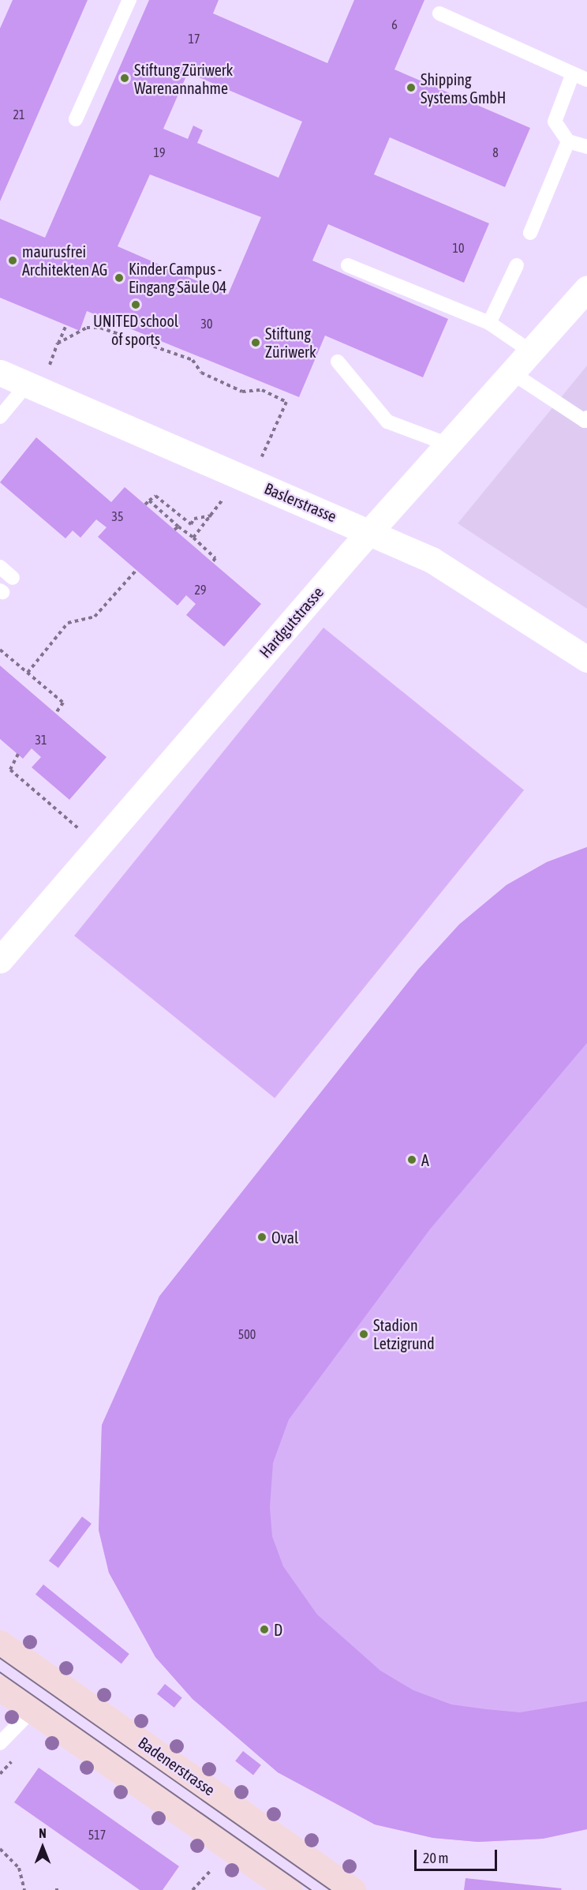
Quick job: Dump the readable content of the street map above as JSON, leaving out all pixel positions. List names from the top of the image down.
{
  "streets": {
    "street": ["Baslerstrasse", "Hardgutstrasse", "Badenerstrasse"]
  },
  "crossings": [
    ["Baslerstrasse", "Hardgutstrasse"]
  ],
  "places": [
    "Stiftung Züriwerk Warenannahme",
    "Shipping Systems GmbH",
    "maurusfrei Architekten AG",
    "Kinder Campus - Eingang Säule 04",
    "UNITED school of sports",
    "Stiftung Züriwerk",
    "A",
    "Oval",
    "Stadion Letzigrund",
    "D"
  ],
  "house_numbers": [
    "6",
    "17",
    "21",
    "19",
    "8",
    "10",
    "30",
    "35",
    "29",
    "31",
    "500",
    "517"
  ],
  "scale_bar": "20 m",
  "north": "top"
}
